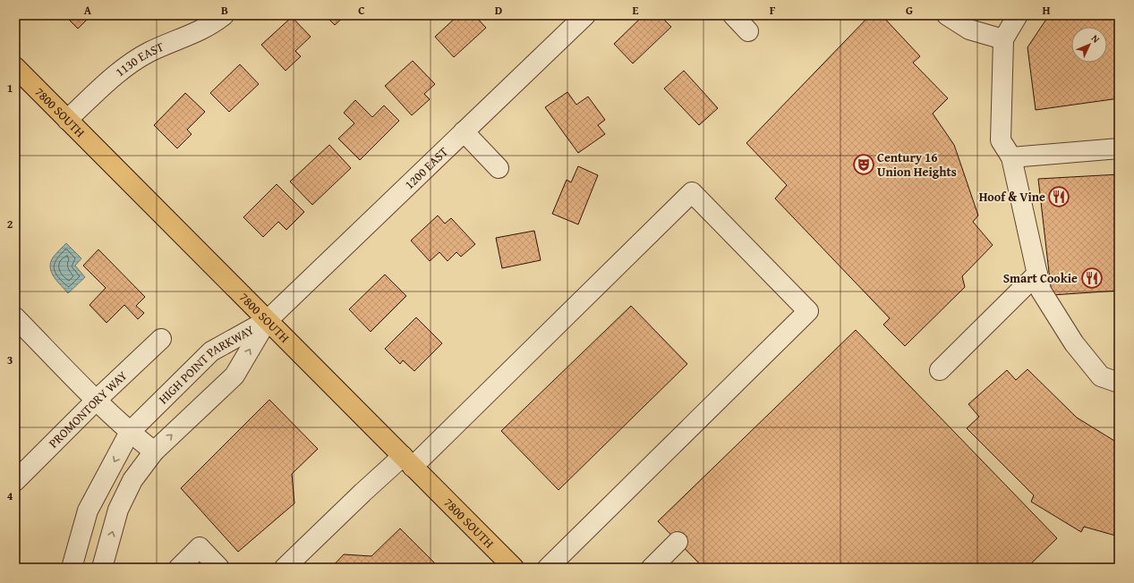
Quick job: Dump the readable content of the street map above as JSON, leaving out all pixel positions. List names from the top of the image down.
{
  "streets": {
    "main road": ["7800 SOUTH"],
    "street": [
      "1130 EAST",
      "1200 EAST",
      "HIGH POINT PARKWAY",
      "PROMONTORY WAY"
    ]
  },
  "crossings": [
    ["1130 EAST", "7800 SOUTH"],
    ["7800 SOUTH", "1200 EAST"],
    ["7800 SOUTH", "HIGH POINT PARKWAY"],
    ["1200 EAST", "HIGH POINT PARKWAY"]
  ],
  "places": {
    "theatre": ["Century 16 Union Heights"],
    "restaurant": ["Hoof & Vine", "Smart Cookie"]
  },
  "north": "top right",
  "grid": {
    "columns": [
      "A",
      "B",
      "C",
      "D",
      "E",
      "F",
      "G",
      "H"
    ],
    "rows": [
      "1",
      "2",
      "3",
      "4"
    ]
  }
}
